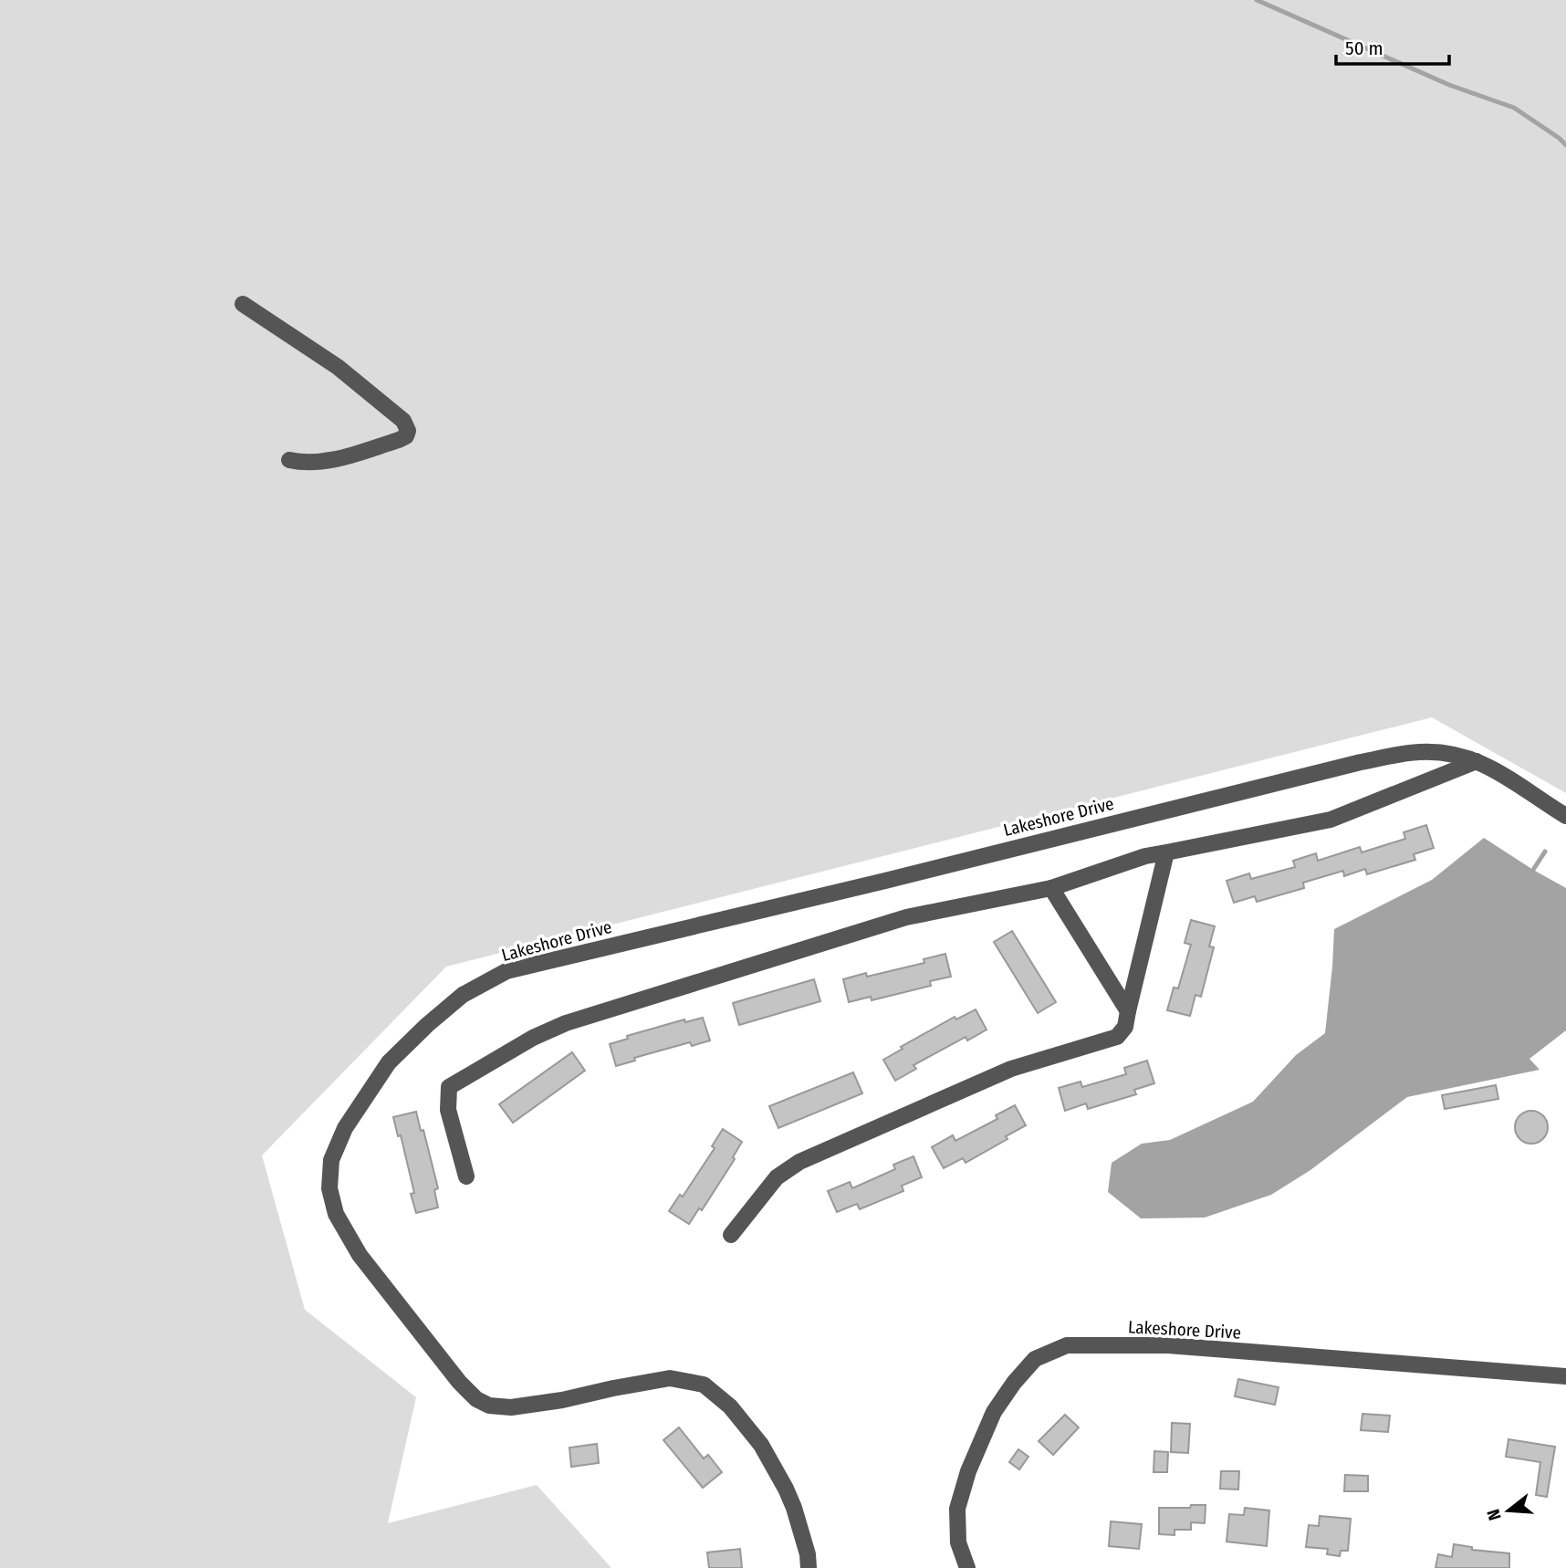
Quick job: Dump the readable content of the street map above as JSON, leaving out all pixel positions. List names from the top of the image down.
{
  "streets": {
    "street": ["Lakeshore Drive"]
  },
  "scale_bar": "50 m",
  "north": "left"
}
